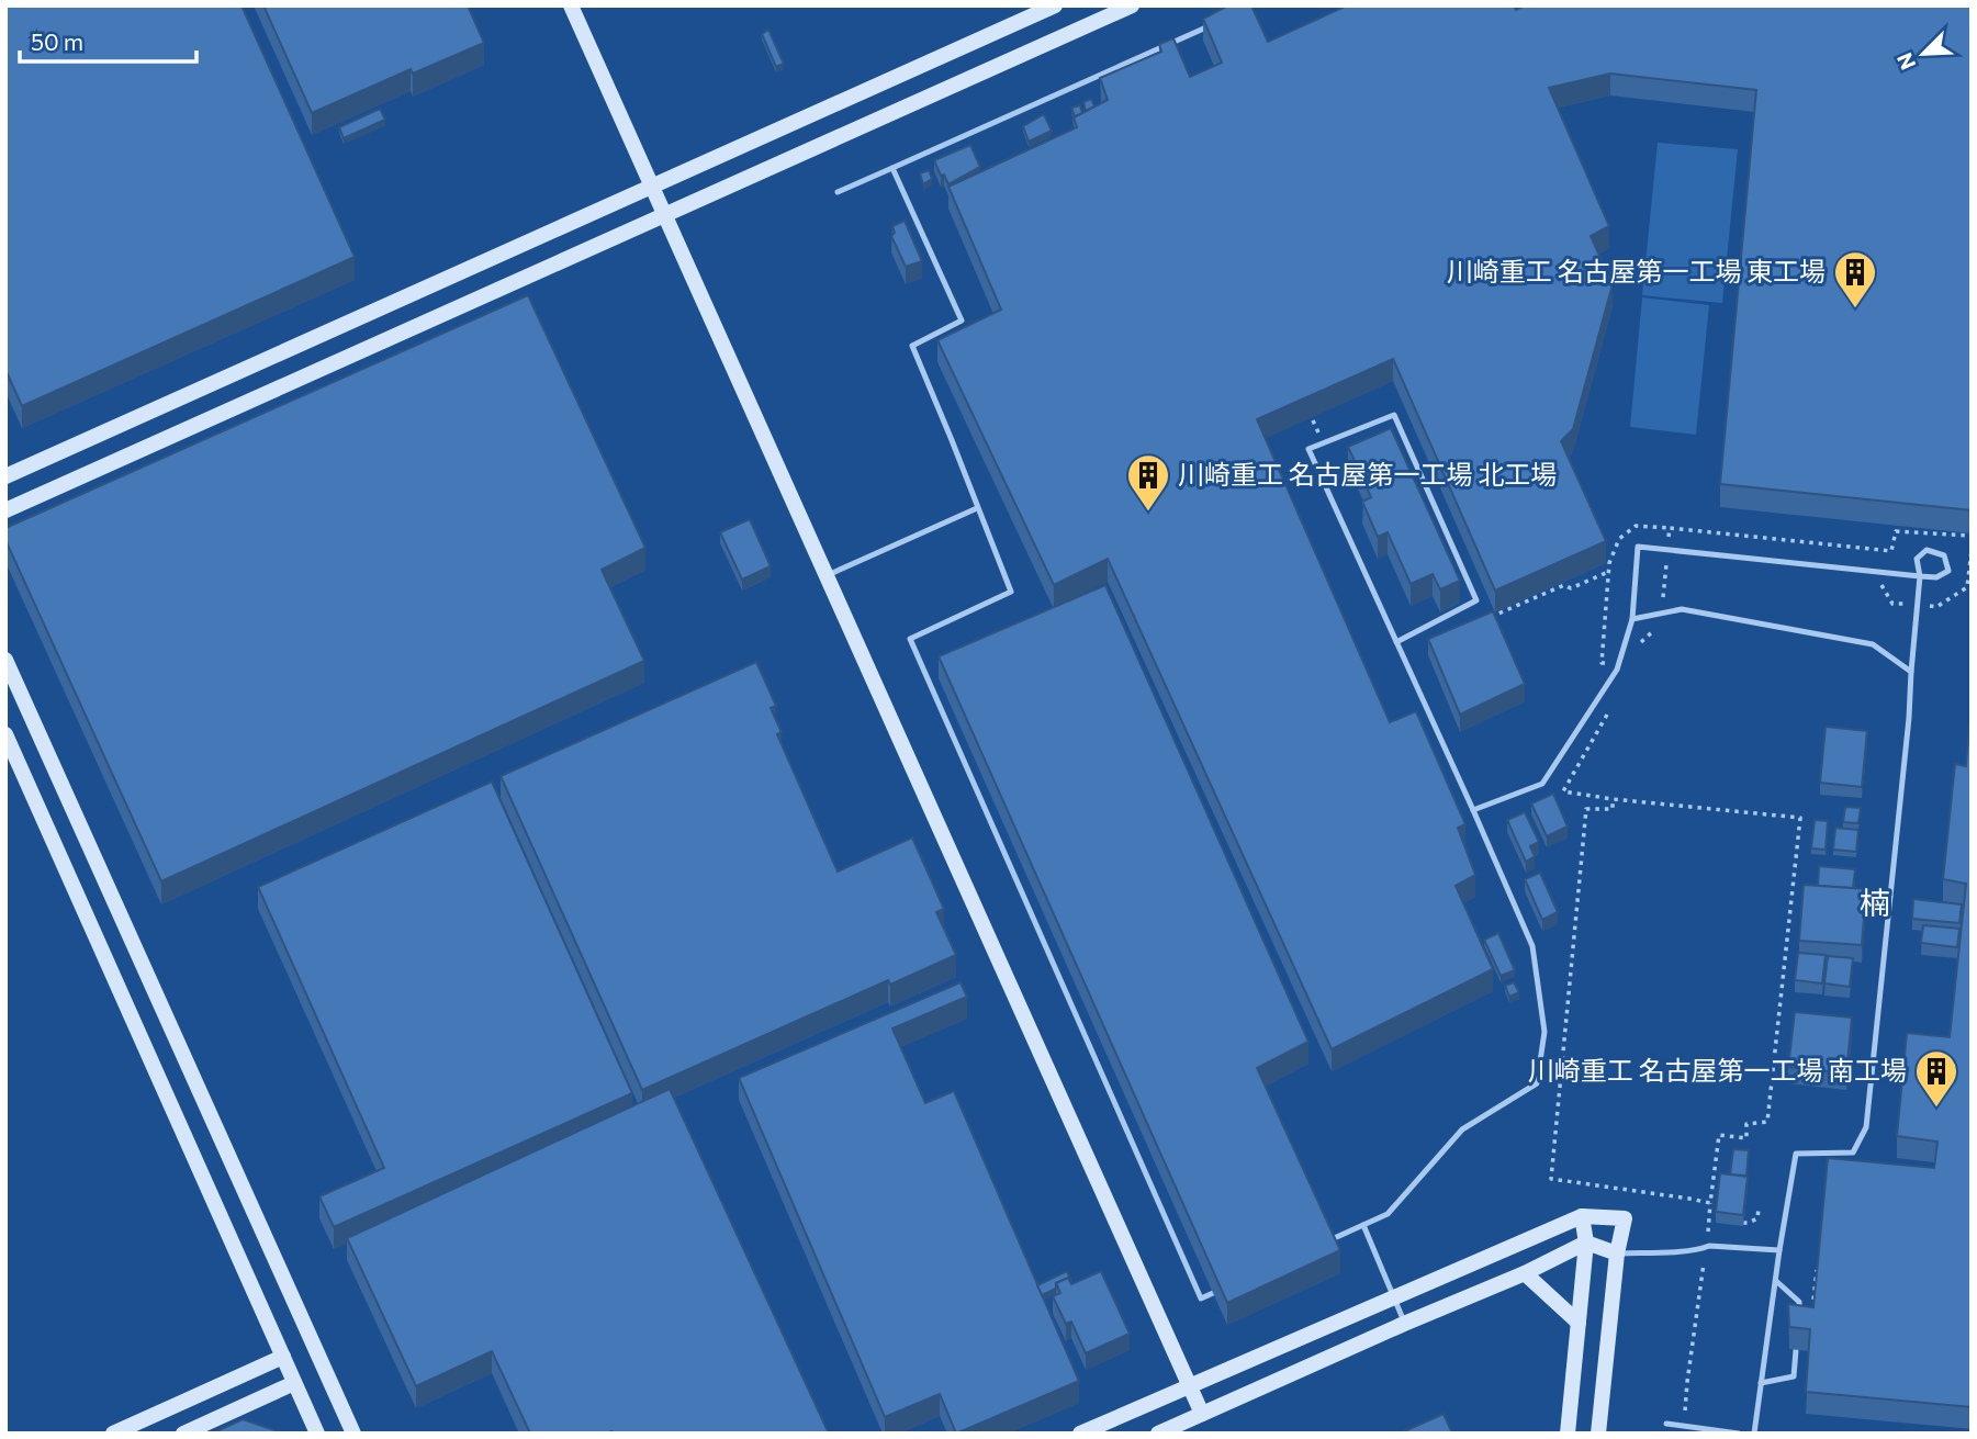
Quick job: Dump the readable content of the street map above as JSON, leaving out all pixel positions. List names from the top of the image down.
{
  "districts": ["楠"],
  "places": {
    "building": ["川崎重工 名古屋第一工場 東工場", "川崎重工 名古屋第一工場 北工場", "川崎重工 名古屋第一工場 南工場"]
  },
  "scale_bar": "50 m",
  "north": "bottom left"
}
